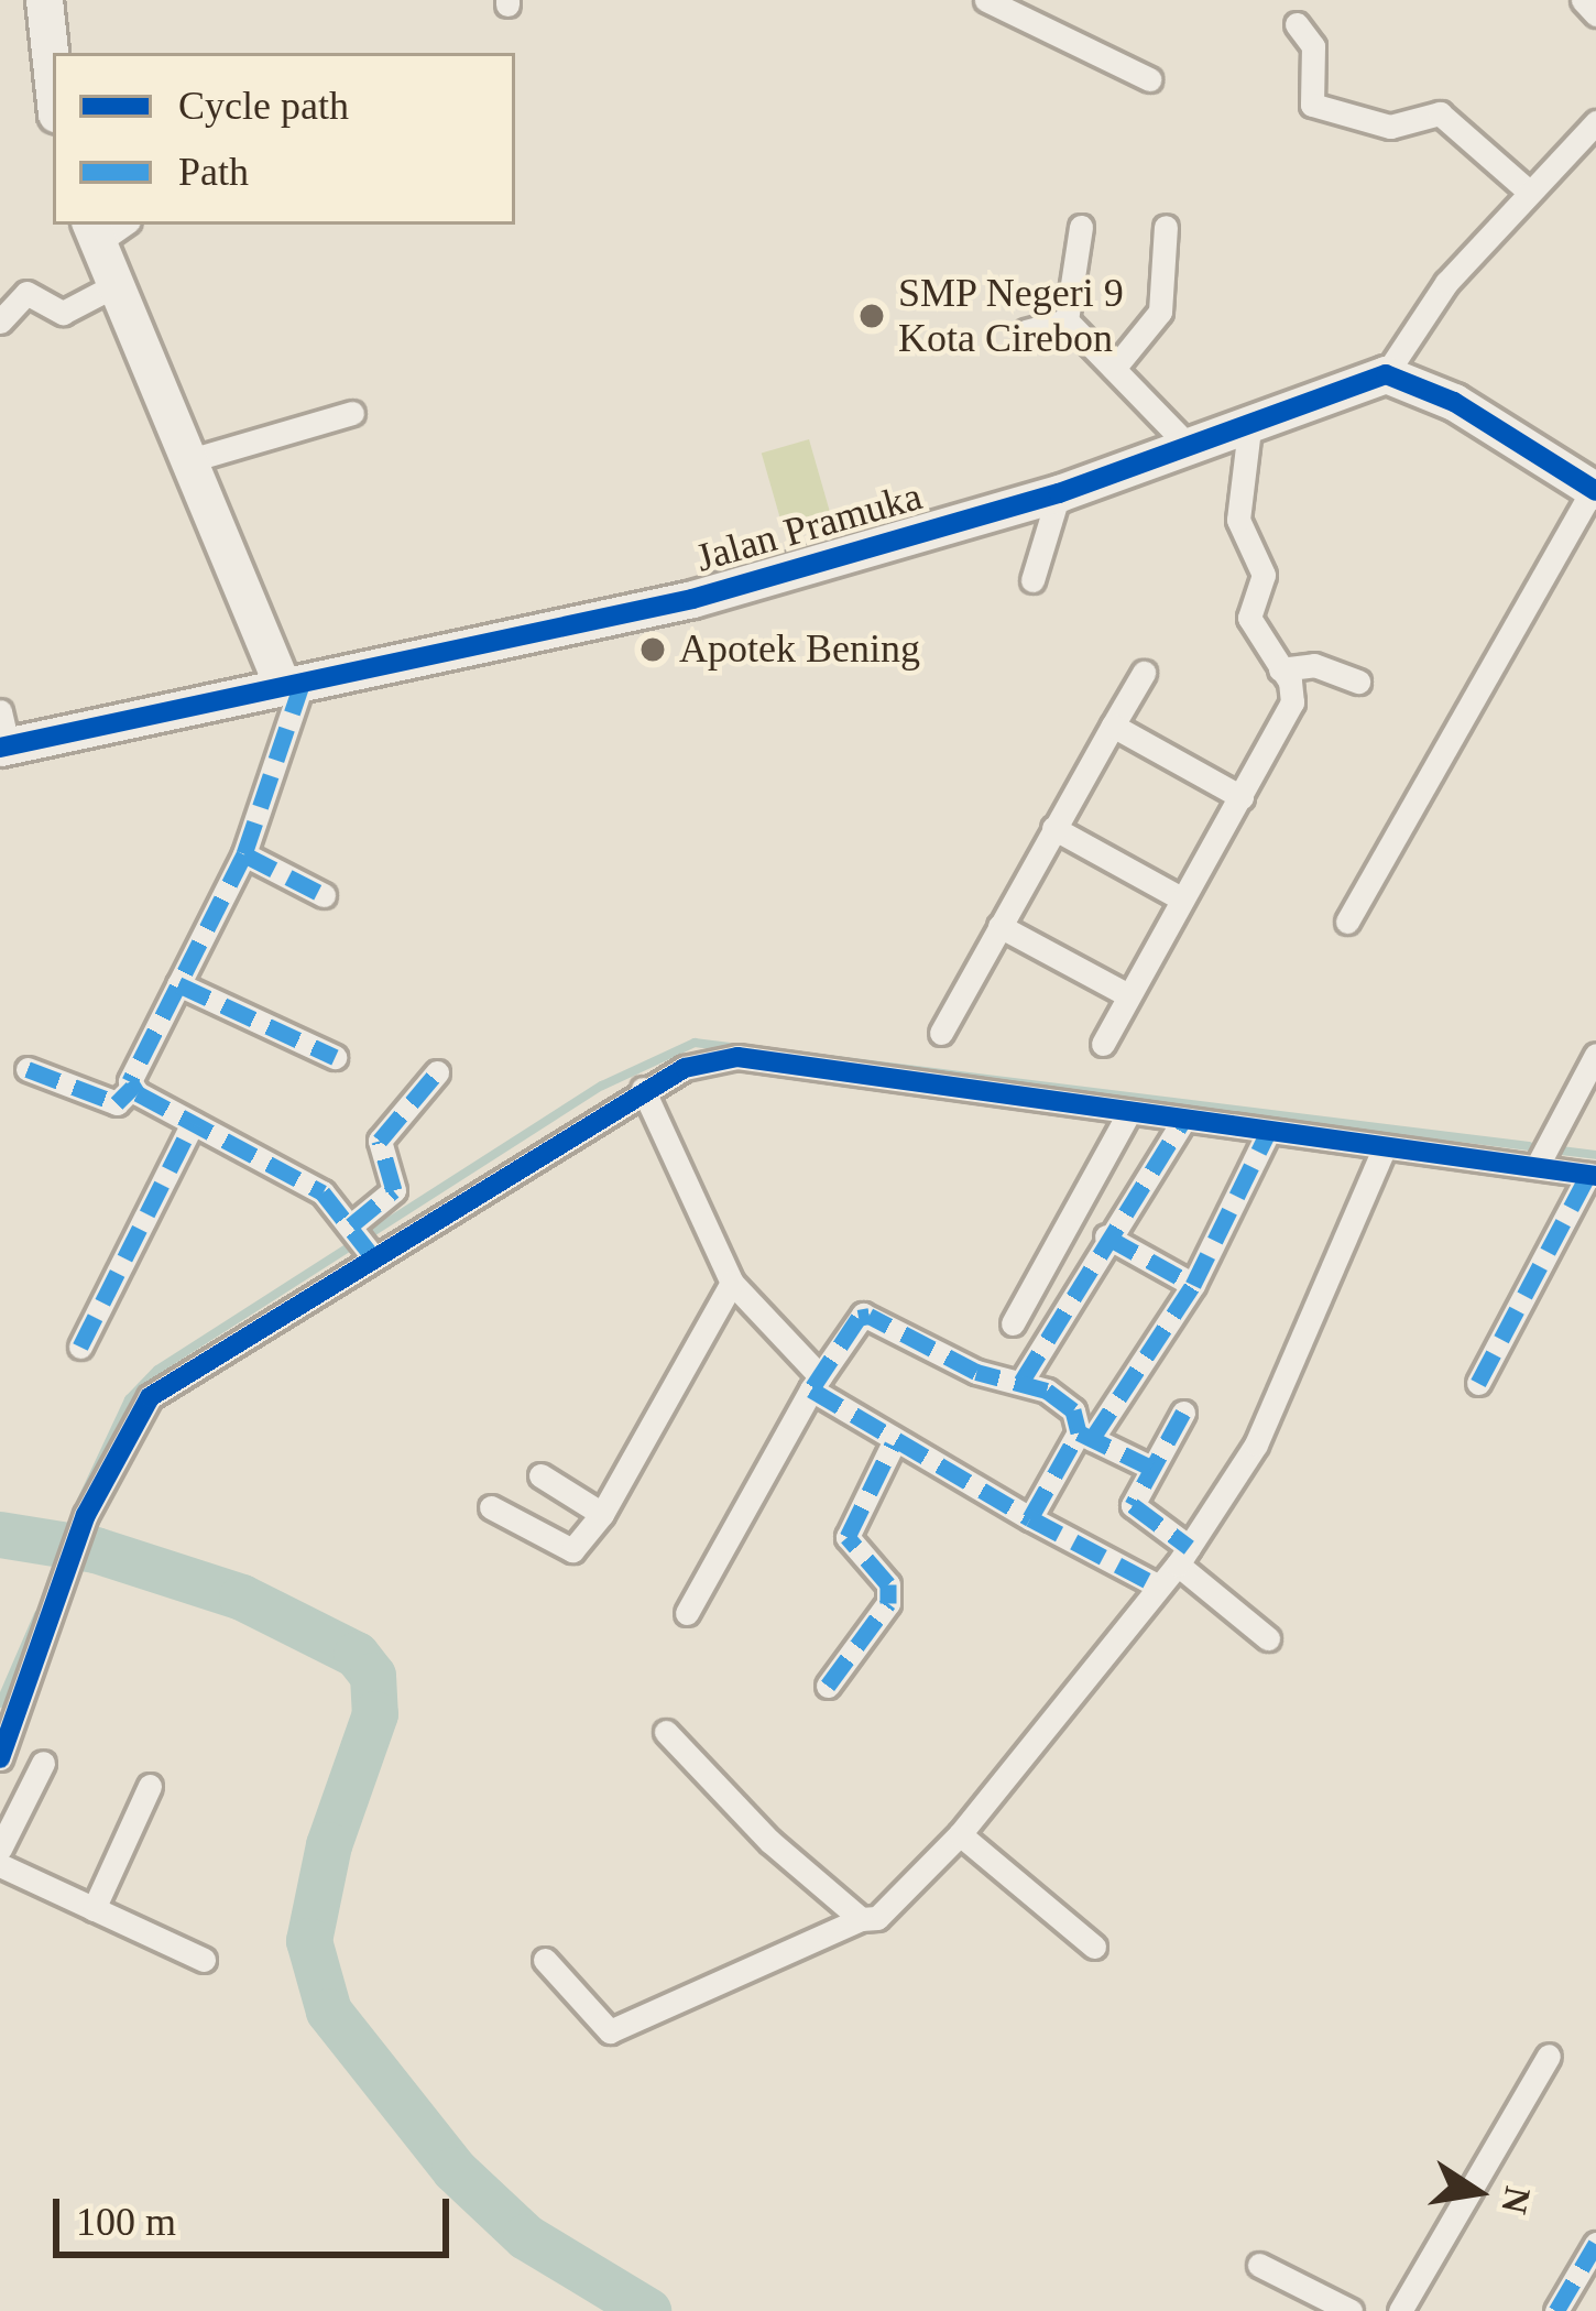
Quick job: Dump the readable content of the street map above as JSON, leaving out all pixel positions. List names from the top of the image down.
{
  "streets": {
    "street": ["Jalan Pramuka"]
  },
  "places": ["SMP Negeri 9 Kota Cirebon", "Apotek Bening"],
  "legend": ["Cycle path", "Path"],
  "scale_bar": "100 m",
  "north": "right"
}
